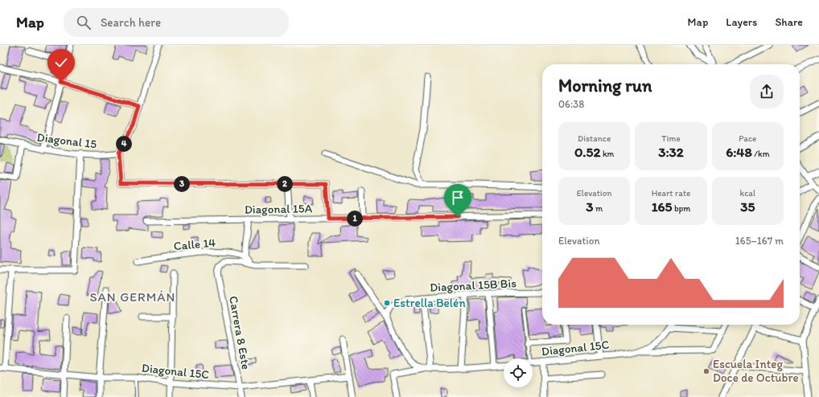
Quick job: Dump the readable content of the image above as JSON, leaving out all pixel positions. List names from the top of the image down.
{
  "streets": {
    "street": [
      "Diagonal 15",
      "Diagonal 15A",
      "Calle 14",
      "Diagonal 15B Bis",
      "Carrera 8 Este",
      "Diagonal 15C"
    ]
  },
  "crossings": [
    ["Carrera 8 Este", "Diagonal 15C"]
  ],
  "districts": ["SAN GERMÁN"],
  "places": ["Estrella Belén", "Escuela Integ Doce de Octubre"],
  "page": {
    "header": "Map",
    "search": "Search here",
    "nav": ["Map", "Layers", "Share"],
    "heading": ["Morning run", "06:38"],
    "stats": [
      ["Distance", "0.52 km"],
      ["Time", "3:32"],
      ["Pace", "6:48 /km"],
      ["Elevation", "3 m"],
      ["Heart rate", "165 bpm"],
      ["kcal", "35"]
    ],
    "pins": [
      "4",
      "2",
      "3",
      "1"
    ],
    "chart": ["Elevation", "165–167 m"]
  }
}
